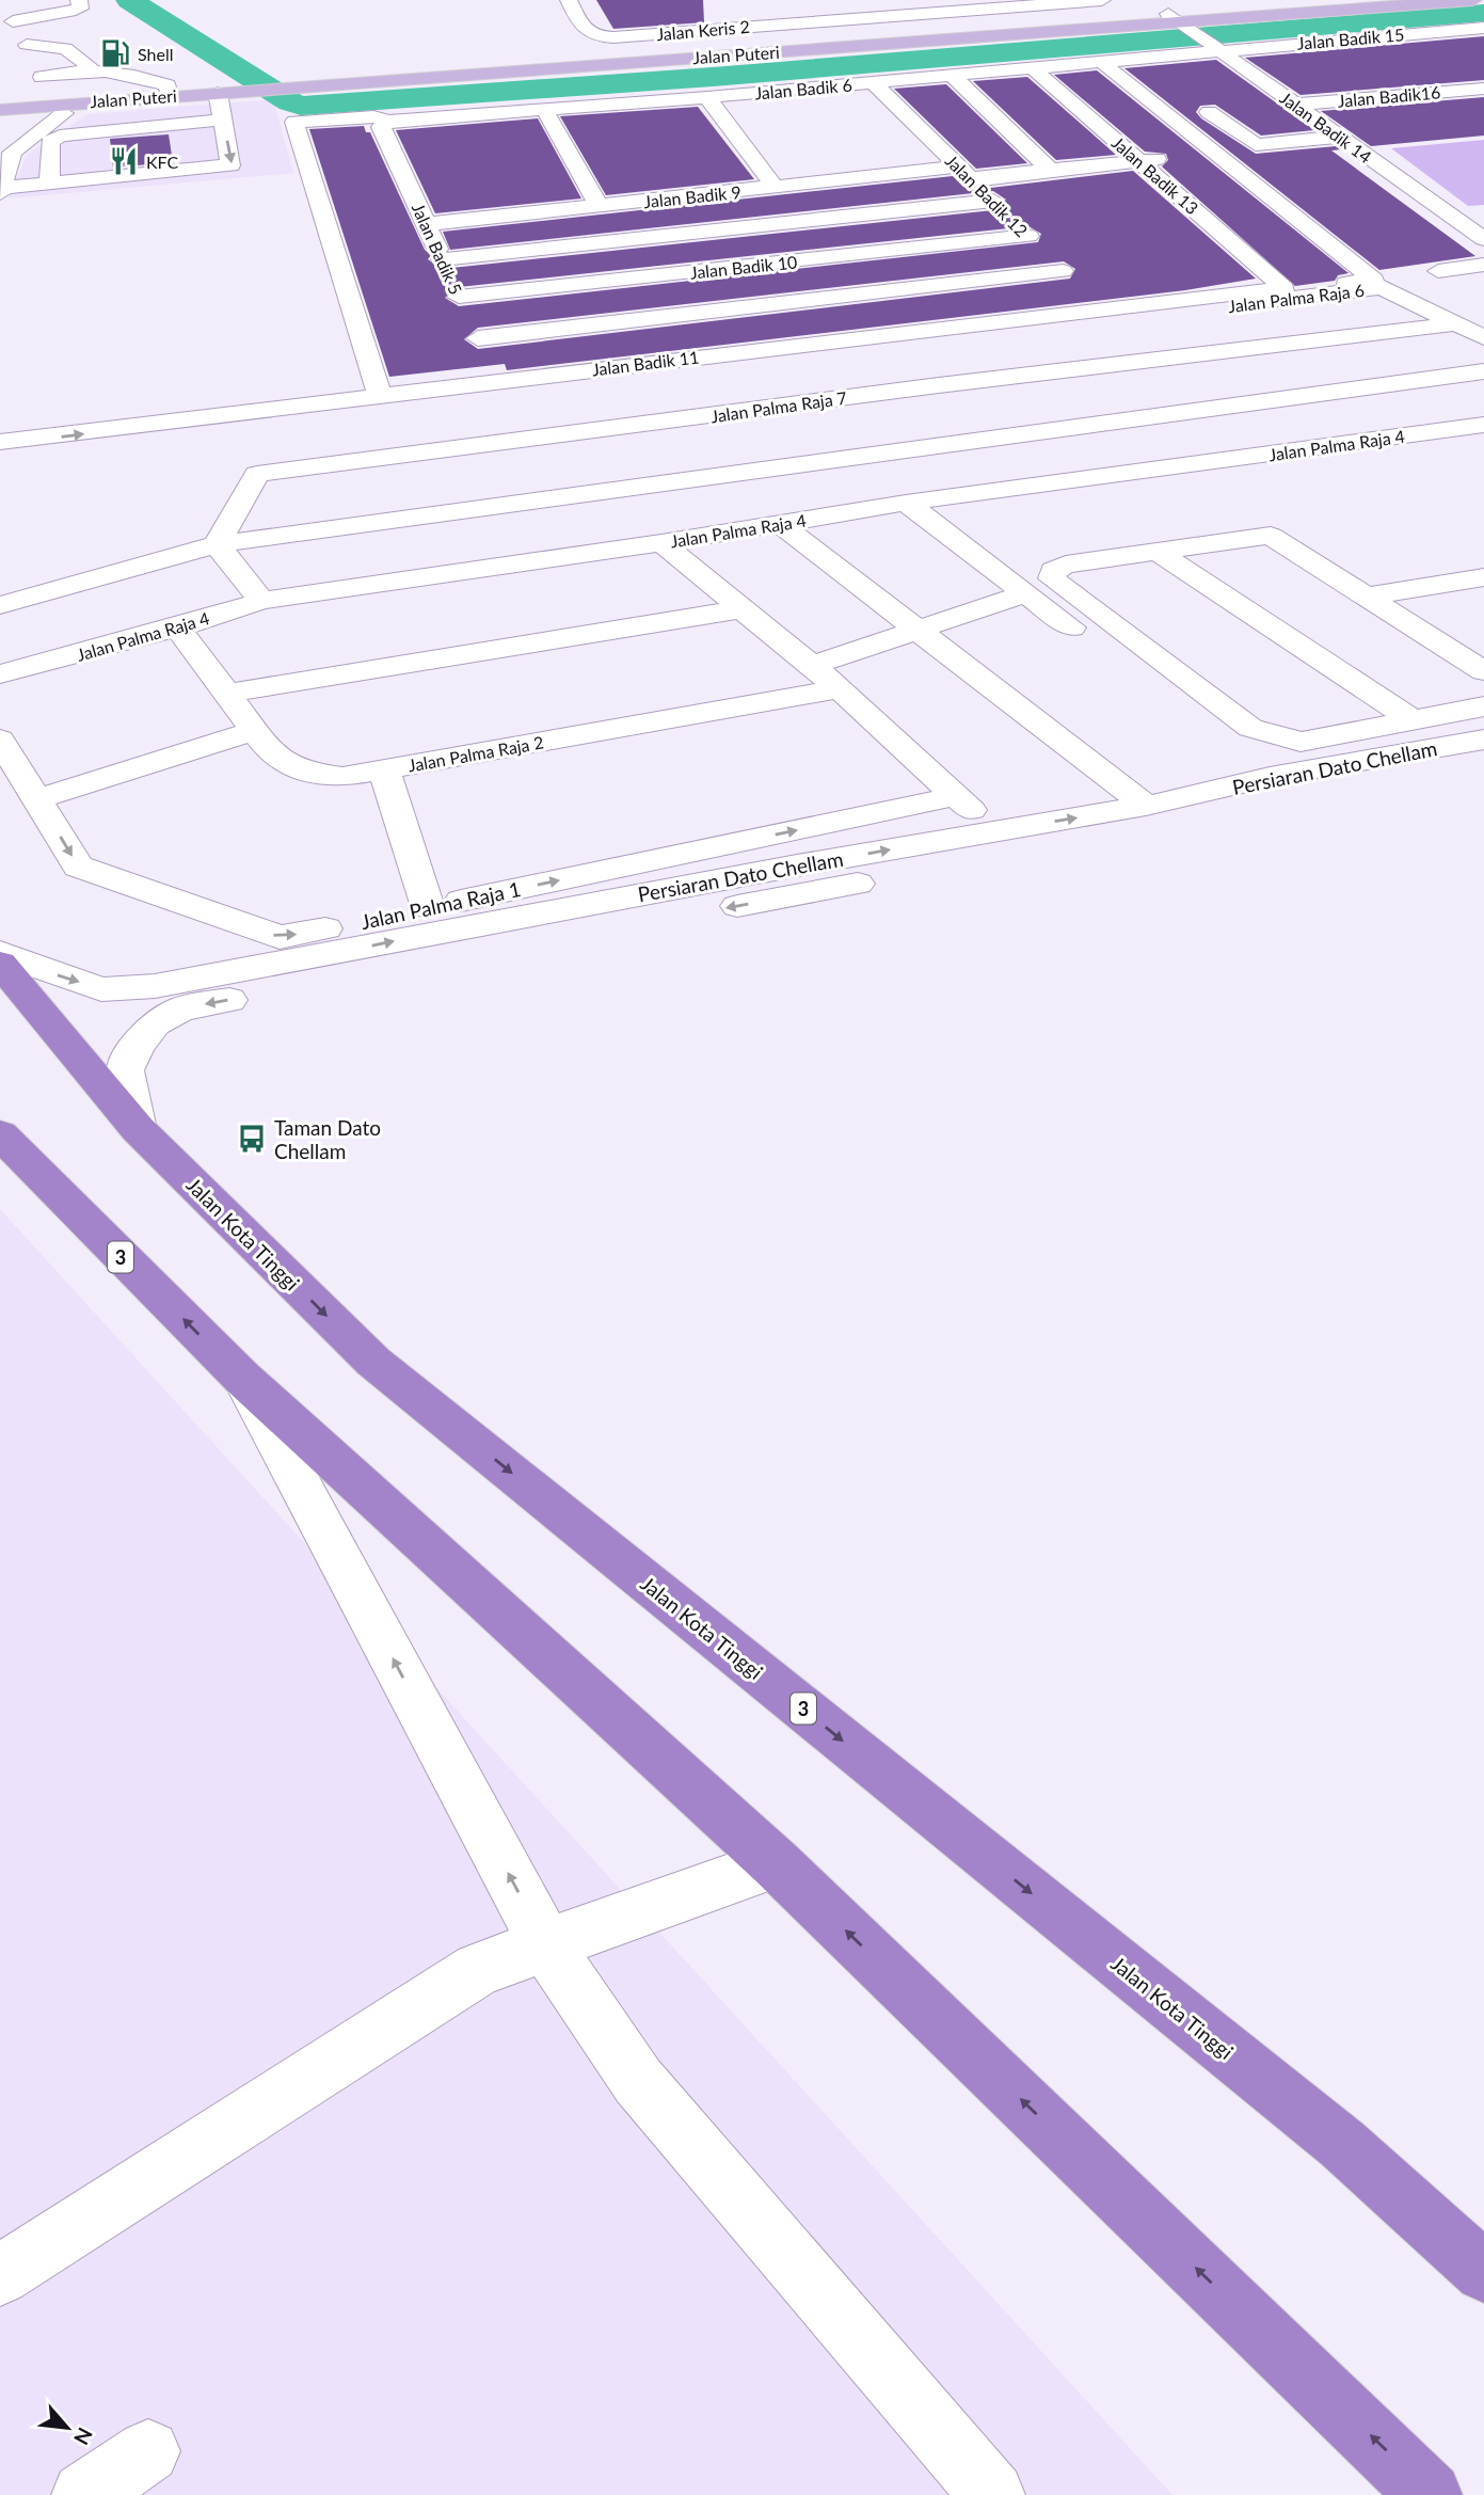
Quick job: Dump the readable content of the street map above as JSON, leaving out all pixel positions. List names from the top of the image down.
{
  "streets": {
    "highway": ["Jalan Kota Tinggi", "3"],
    "main road": ["Jalan Puteri"],
    "street": [
      "Jalan Keris 2",
      "Jalan Badik 15",
      "Jalan Badik 6",
      "Jalan Badik16",
      "Jalan Badik 14",
      "Jalan Badik 13",
      "Jalan Badik 12",
      "Jalan Badik 9",
      "Jalan Badik 5",
      "Jalan Badik 10",
      "Jalan Palma Raja 6",
      "Jalan Badik 11",
      "Jalan Palma Raja 7",
      "Jalan Palma Raja 4",
      "Jalan Palma Raja 2",
      "Persiaran Dato Chellam",
      "Jalan Palma Raja 1"
    ]
  },
  "crossings": [
    ["Jalan Badik 15", "Jalan Badik 6"],
    ["Jalan Badik 15", "Jalan Badik 14"],
    ["Jalan Puteri", "Jalan Badik 14"],
    ["Jalan Badik 6", "Jalan Badik 14"],
    ["Jalan Badik 6", "Jalan Badik 13"],
    ["Jalan Badik 6", "Jalan Badik 12"],
    ["Jalan Badik 6", "Jalan Badik 5"],
    ["Jalan Badik 6", "Jalan Badik 11"],
    ["Jalan Badik16", "Jalan Badik 14"],
    ["Jalan Badik 13", "Jalan Badik 9"],
    ["Jalan Badik 13", "Jalan Badik 11"],
    ["Jalan Badik 12", "Jalan Badik 9"],
    ["Jalan Badik 12", "Jalan Badik 10"],
    ["Jalan Badik 12", "Jalan Badik 11"],
    ["Jalan Badik 9", "Jalan Badik 5"],
    ["Jalan Badik 9", "Jalan Badik 11"],
    ["Jalan Badik 5", "Jalan Badik 10"],
    ["Jalan Badik 5", "Jalan Badik 11"],
    ["Jalan Palma Raja 6", "Jalan Palma Raja 7"],
    ["Jalan Palma Raja 6", "Jalan Palma Raja 4"],
    ["Jalan Palma Raja 7", "Jalan Palma Raja 4"],
    ["Jalan Palma Raja 4", "Jalan Palma Raja 2"],
    ["Persiaran Dato Chellam", "Jalan Kota Tinggi"]
  ],
  "places": {
    "fuel station": ["Shell"],
    "restaurant": ["KFC"],
    "bus stop": ["Taman Dato Chellam"]
  },
  "north": "bottom right"
}
